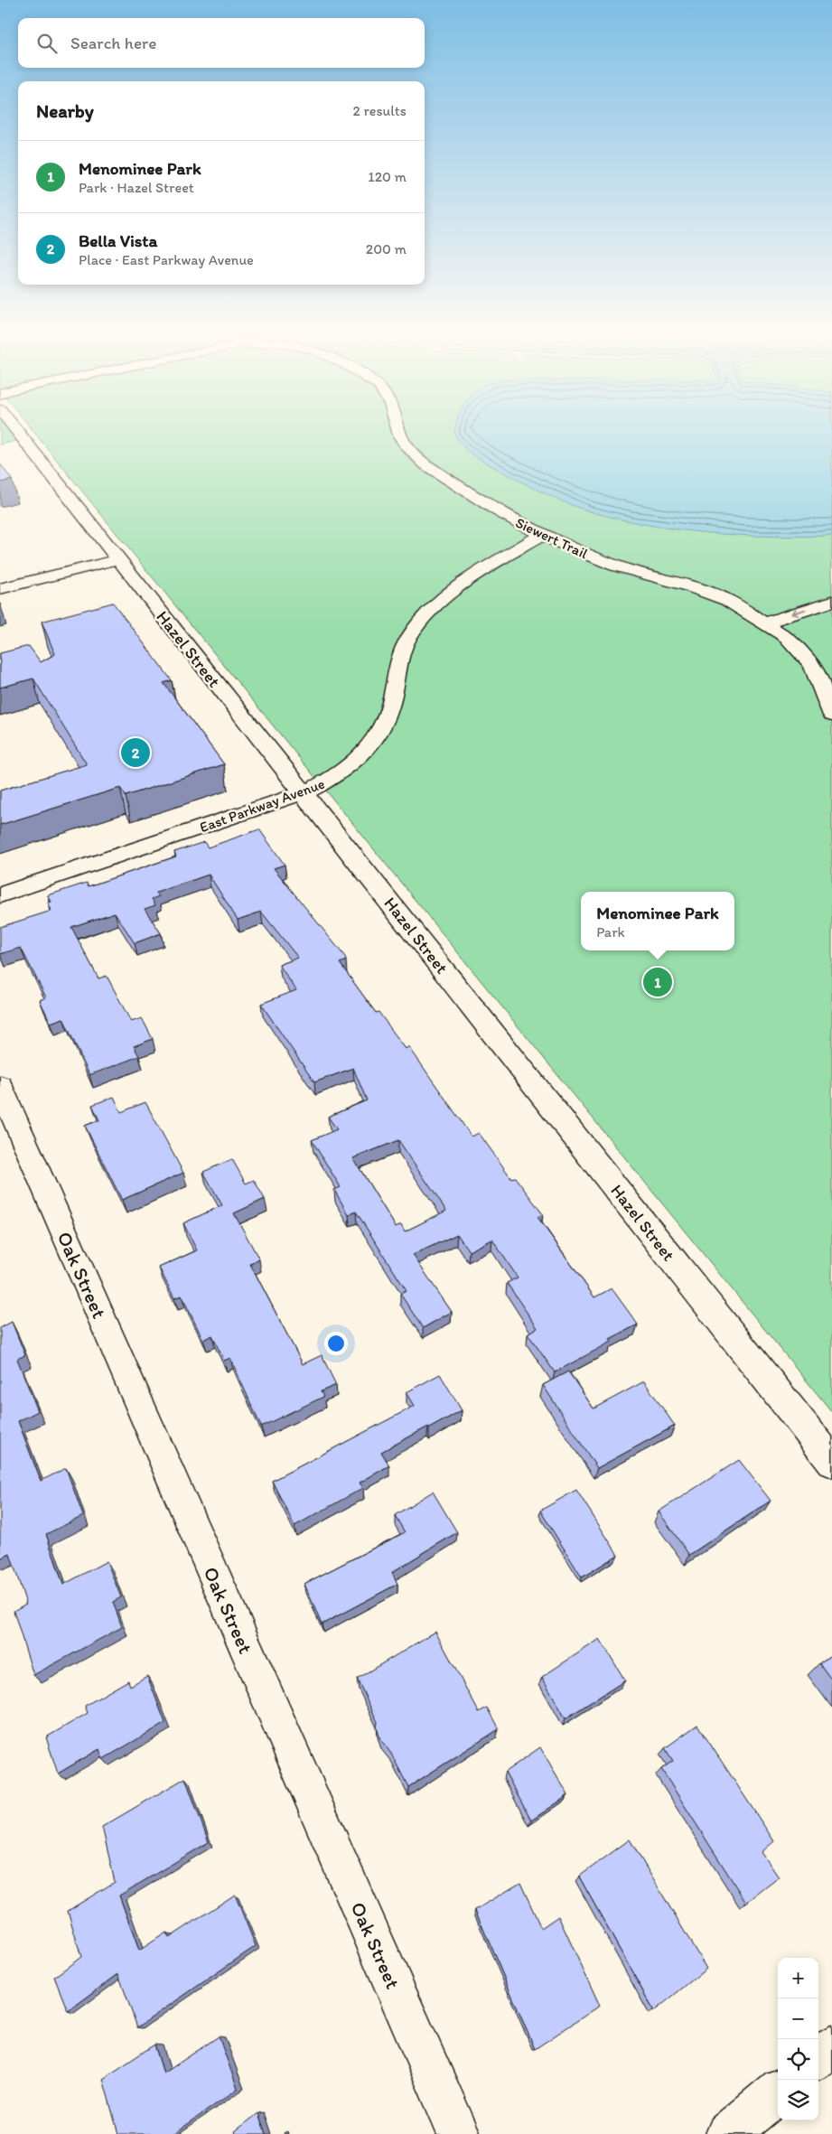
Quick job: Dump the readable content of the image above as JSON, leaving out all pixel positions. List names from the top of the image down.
{
  "streets": {
    "street": [
      "Siewert Trail",
      "Hazel Street",
      "East Parkway Avenue",
      "Oak Street"
    ]
  },
  "crossings": [
    ["Siewert Trail", "East Parkway Avenue"],
    ["Hazel Street", "East Parkway Avenue"]
  ],
  "page": {
    "search": "Search here",
    "heading": ["Nearby", "2 results"],
    "list": [
      {
        "mark": "1",
        "name": "Menominee Park",
        "note": "Park · Hazel Street",
        "value": "120 m"
      },
      {
        "mark": "2",
        "name": "Bella Vista",
        "note": "Place · East Parkway Avenue",
        "value": "200 m"
      }
    ],
    "pins": ["2", "1"],
    "popup": ["Menominee Park", "Park"],
    "map_buttons": ["+", "−"]
  }
}
